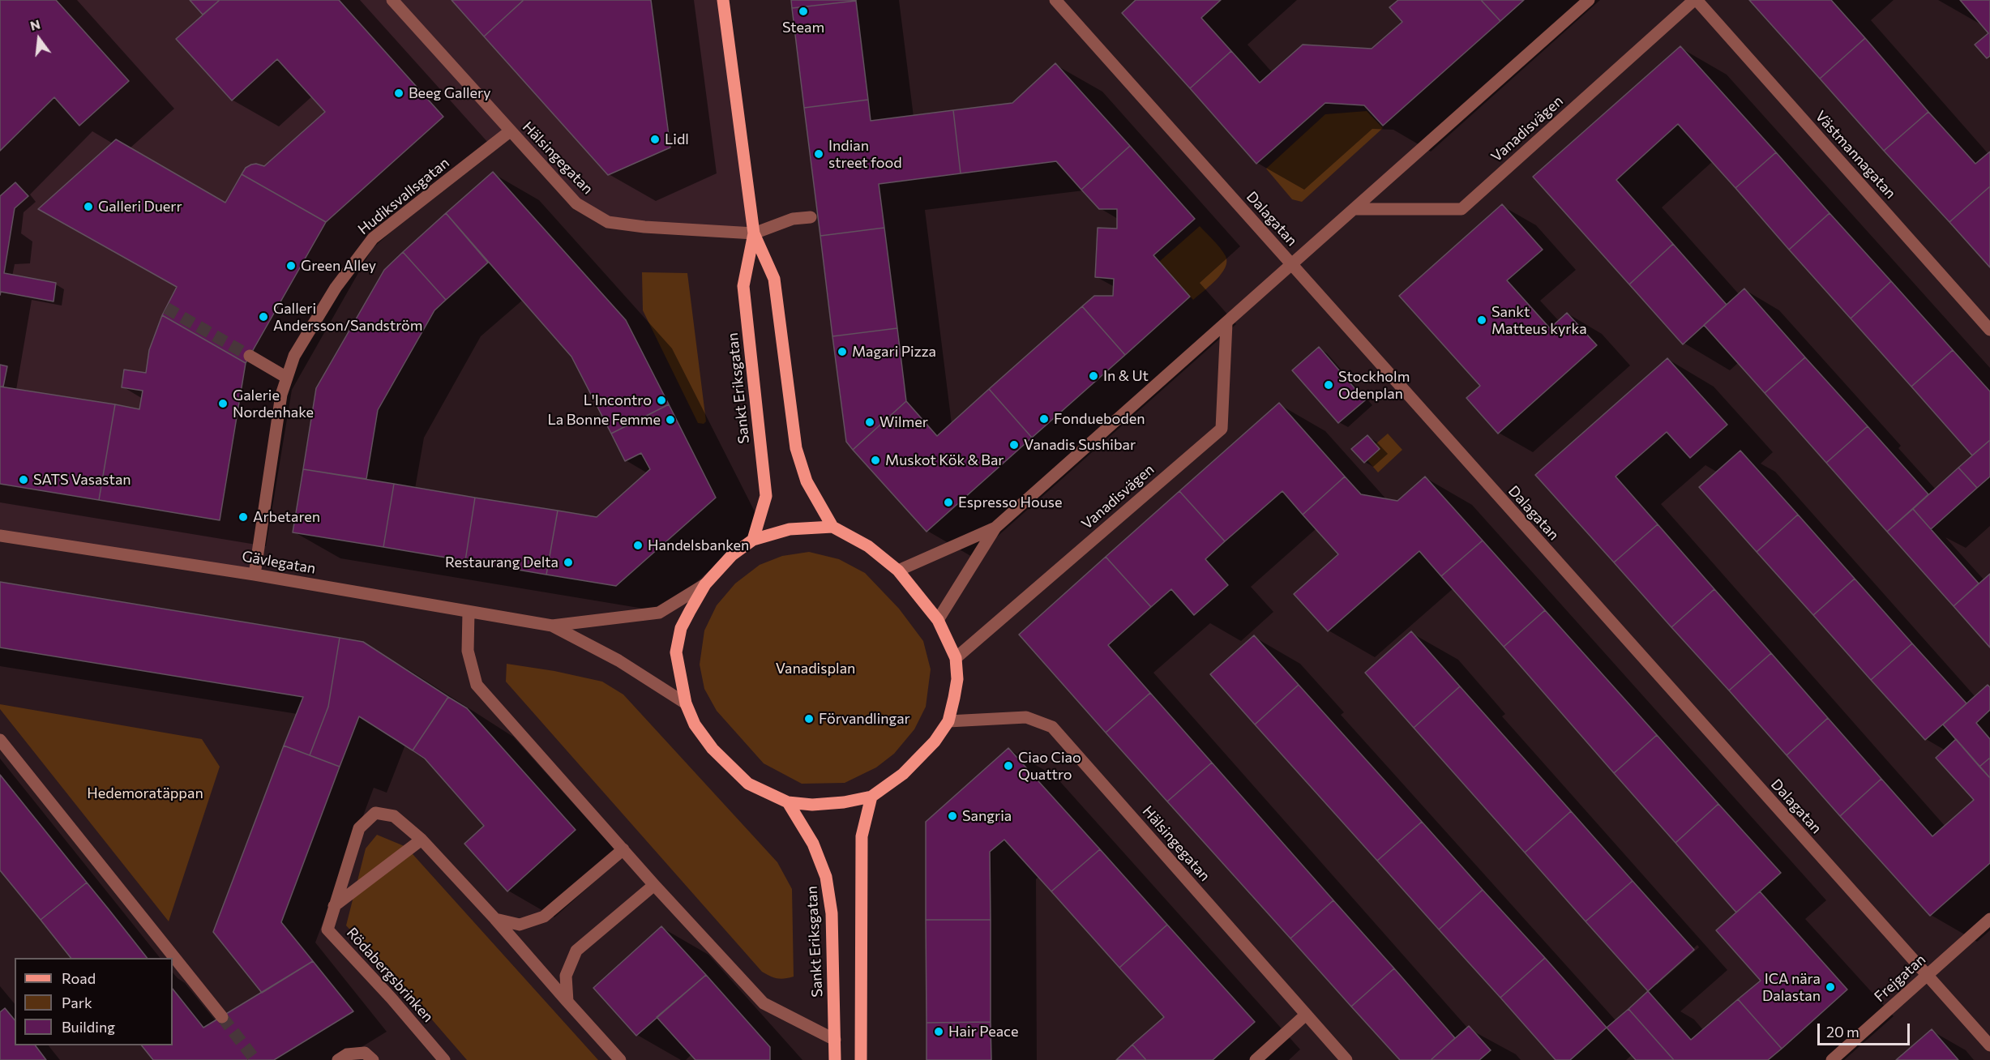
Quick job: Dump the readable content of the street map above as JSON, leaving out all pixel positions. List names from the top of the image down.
{
  "streets": {
    "main road": ["Sankt Eriksgatan"],
    "street": [
      "Vanadisvägen",
      "Västmannagatan",
      "Hälsingegatan",
      "Hudiksvallsgatan",
      "Dalagatan",
      "Gävlegatan",
      "Rödabergsbrinken",
      "Frejgatan"
    ]
  },
  "crossings": [
    ["Vanadisvägen", "Västmannagatan"],
    ["Hälsingegatan", "Hudiksvallsgatan"],
    ["Hälsingegatan", "Sankt Eriksgatan"],
    ["Hudiksvallsgatan", "Gävlegatan"],
    ["Dalagatan", "Frejgatan"]
  ],
  "parks": ["Vanadisplan", "Hedemoratäppan"],
  "places": [
    "Steam",
    "Beeg Gallery",
    "Lidl",
    "Indian street food",
    "Galleri Duerr",
    "Green Alley",
    "Galleri Andersson/Sandström",
    "Sankt Matteus kyrka",
    "Magari Pizza",
    "In & Ut",
    "Stockholm Odenplan",
    "L'Incontro",
    "Galerie Nordenhake",
    "Fondueboden",
    "La Bonne Femme",
    "Wilmer",
    "Vanadis Sushibar",
    "Muskot Kök & Bar",
    "SATS Vasastan",
    "Espresso House",
    "Arbetaren",
    "Handelsbanken",
    "Restaurang Delta",
    "Förvandlingar",
    "Ciao Ciao Quattro",
    "Sangria",
    "ICA nära Dalastan",
    "Hair Peace"
  ],
  "legend": ["Road", "Park", "Building"],
  "scale_bar": "20 m",
  "north": "top"
}
